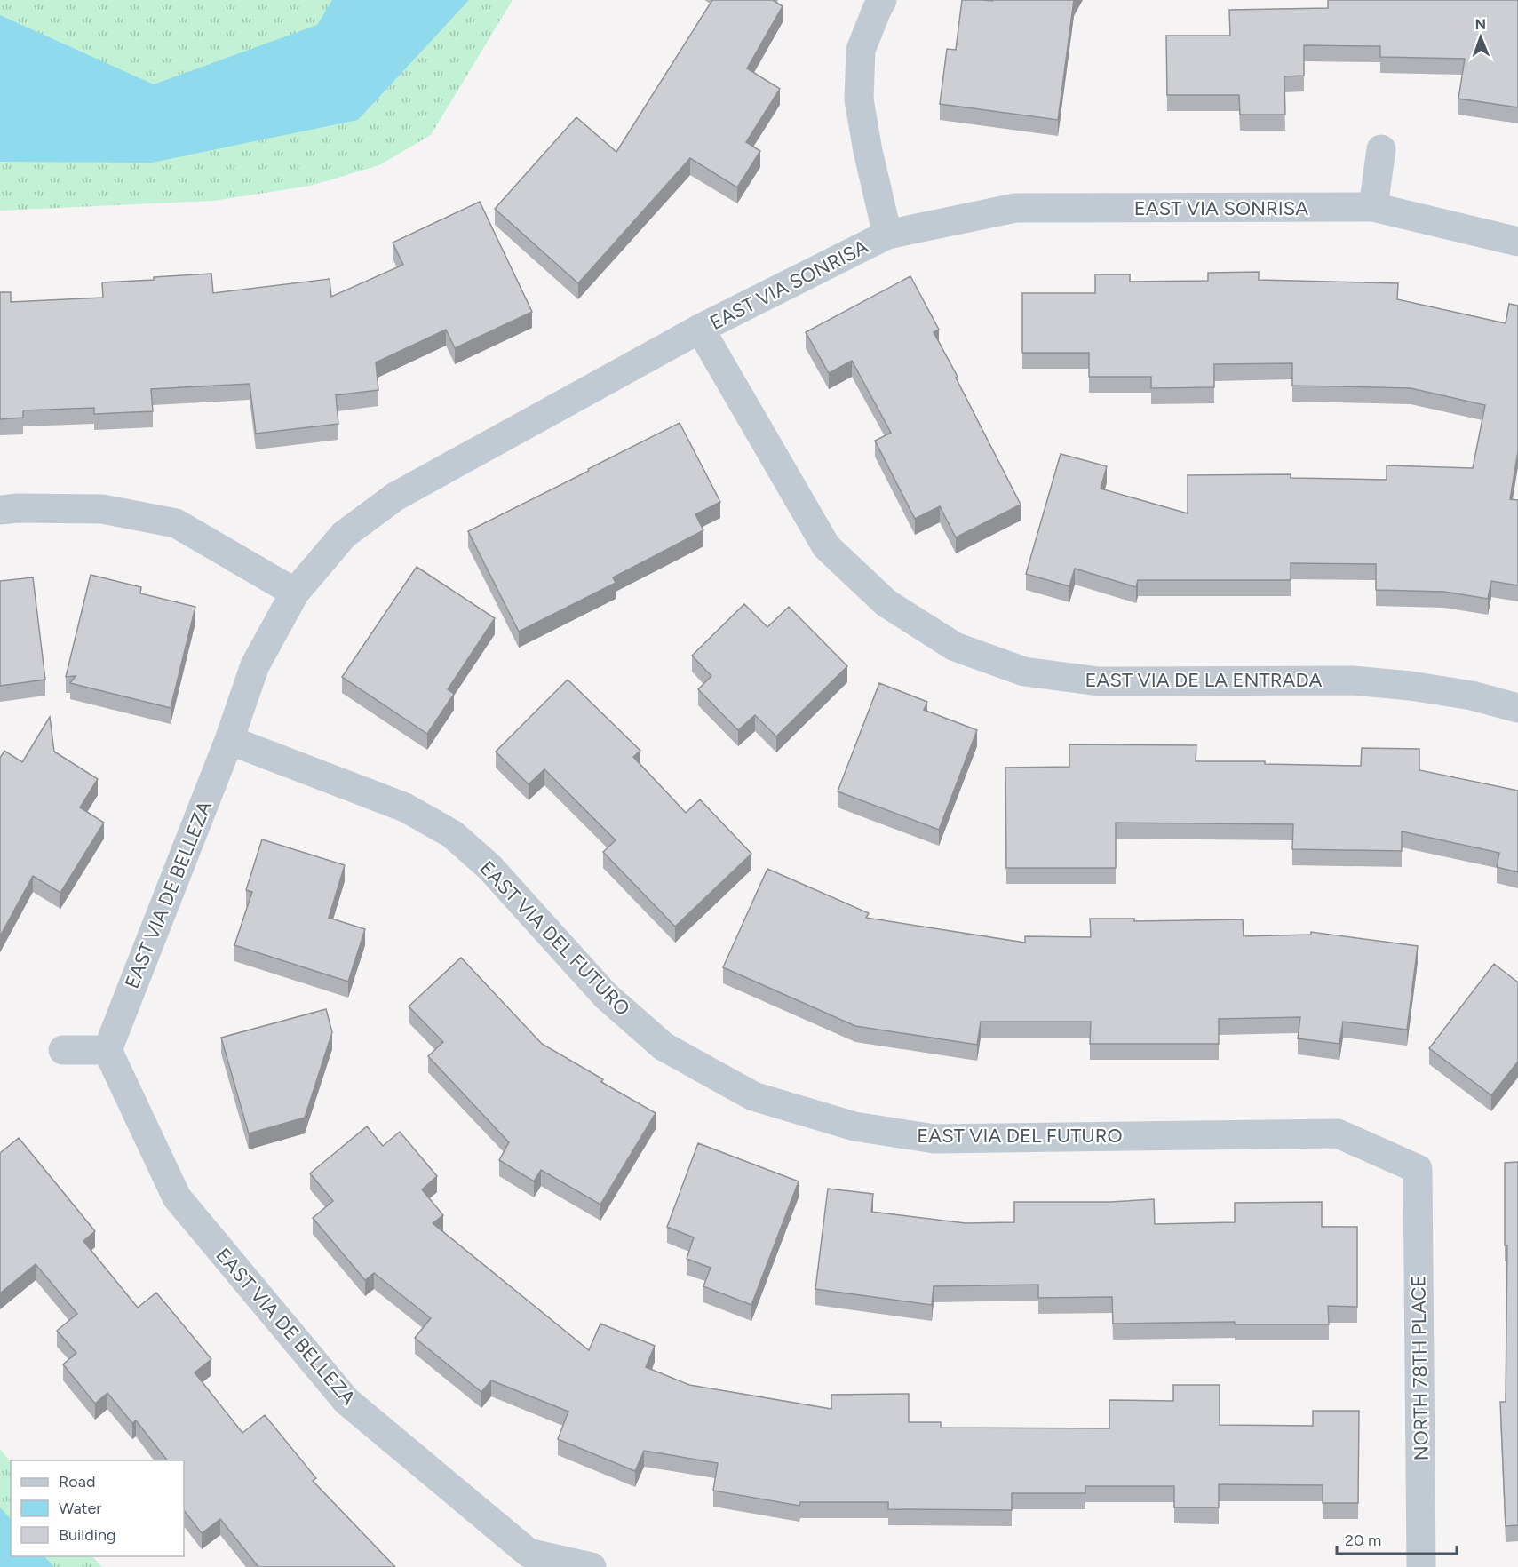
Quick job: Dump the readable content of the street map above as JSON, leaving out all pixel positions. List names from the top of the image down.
{
  "streets": {
    "street": [
      "EAST VIA SONRISA",
      "EAST VIA DE LA ENTRADA",
      "EAST VIA DE BELLEZA",
      "EAST VIA DEL FUTURO",
      "NORTH 78TH PLACE"
    ]
  },
  "crossings": [
    ["EAST VIA SONRISA", "EAST VIA DE LA ENTRADA"],
    ["EAST VIA SONRISA", "EAST VIA DE BELLEZA"],
    ["EAST VIA SONRISA", "EAST VIA DEL FUTURO"],
    ["EAST VIA DE BELLEZA", "EAST VIA DEL FUTURO"],
    ["EAST VIA DEL FUTURO", "NORTH 78TH PLACE"]
  ],
  "legend": ["Road", "Water", "Building"],
  "scale_bar": "20 m",
  "north": "top"
}
